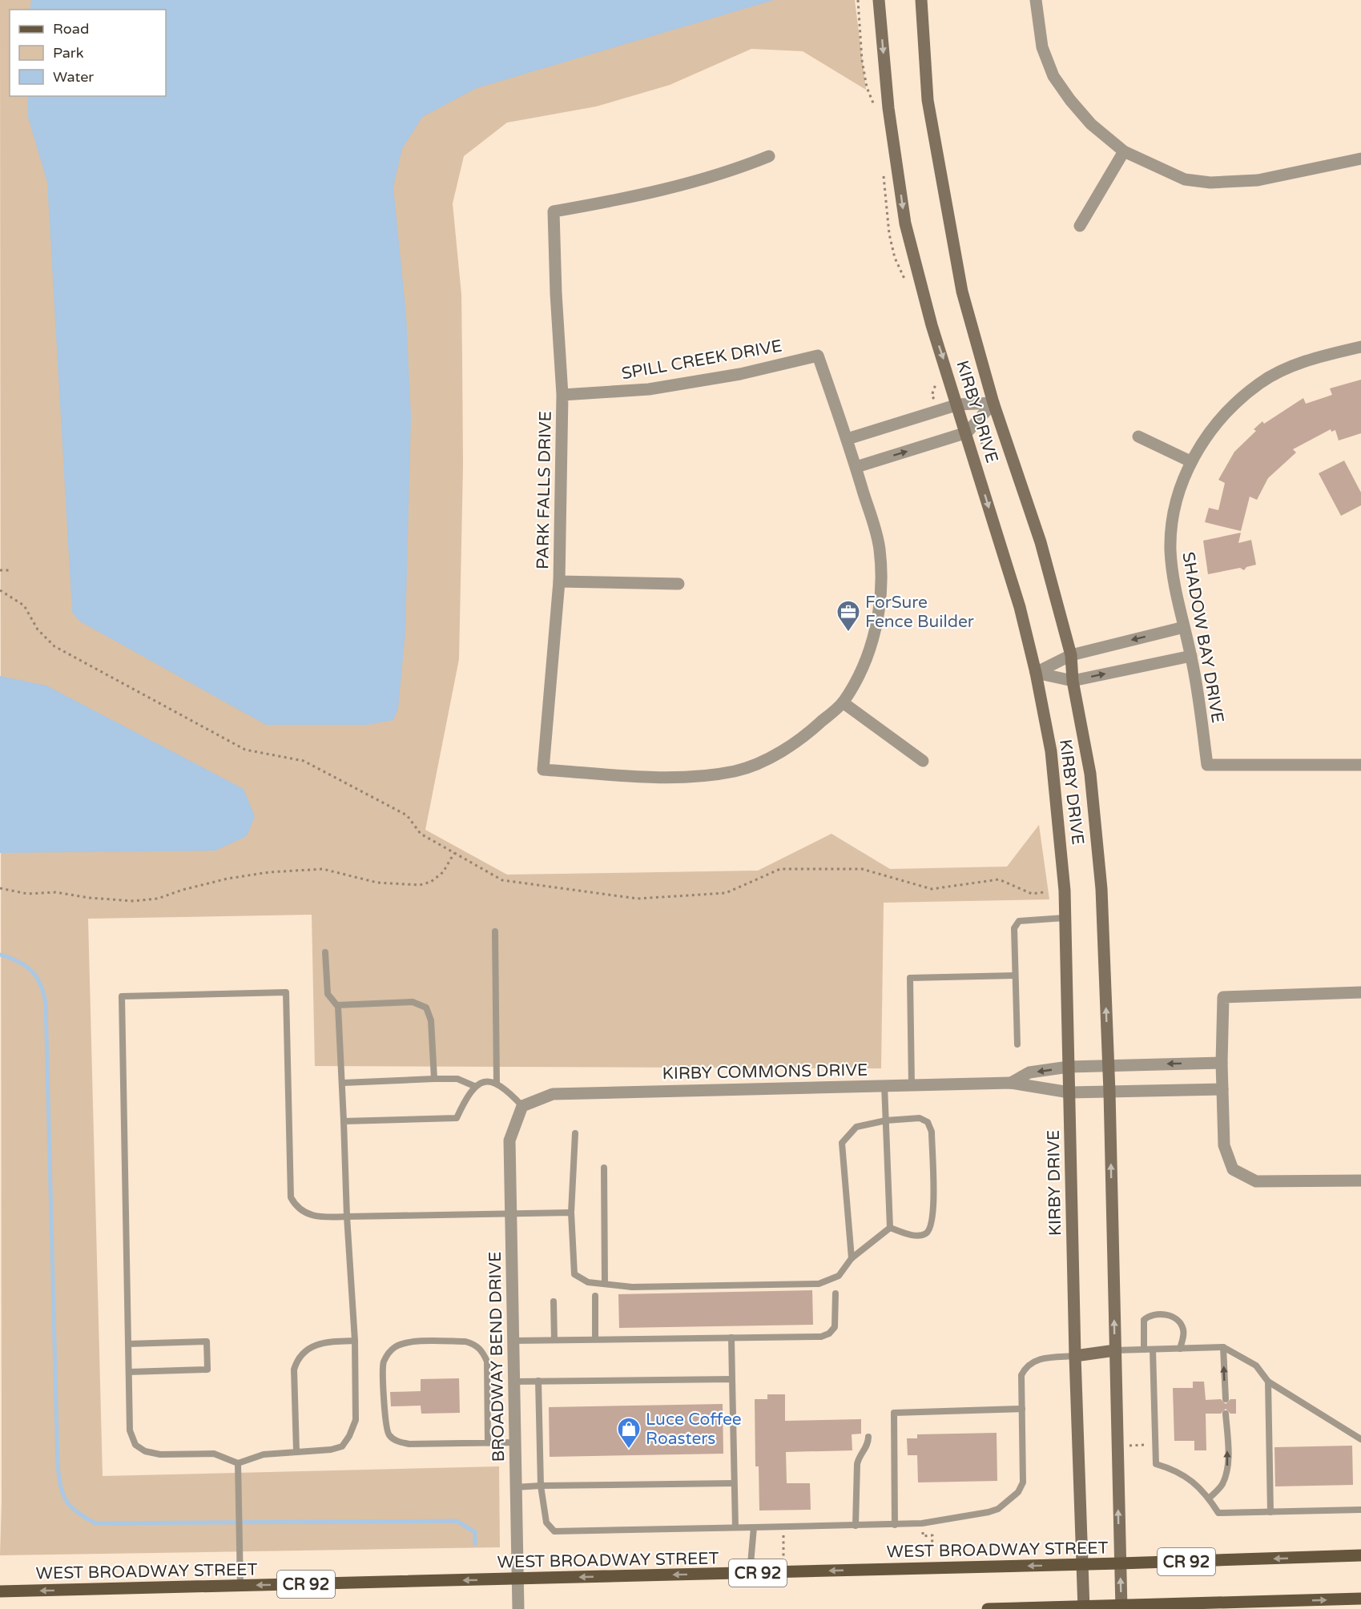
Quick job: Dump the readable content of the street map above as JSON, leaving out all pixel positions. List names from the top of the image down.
{
  "streets": {
    "main road": ["KIRBY DRIVE", "WEST BROADWAY STREET", "CR 92"],
    "street": [
      "SPILL CREEK DRIVE",
      "PARK FALLS DRIVE",
      "SHADOW BAY DRIVE",
      "KIRBY COMMONS DRIVE",
      "BROADWAY BEND DRIVE"
    ]
  },
  "crossings": [
    ["SPILL CREEK DRIVE", "PARK FALLS DRIVE"],
    ["KIRBY DRIVE", "KIRBY COMMONS DRIVE"],
    ["KIRBY DRIVE", "WEST BROADWAY STREET"],
    ["KIRBY COMMONS DRIVE", "BROADWAY BEND DRIVE"],
    ["BROADWAY BEND DRIVE", "WEST BROADWAY STREET"]
  ],
  "one_way": ["WEST BROADWAY STREET"],
  "places": {
    "office": ["ForSure Fence Builder"],
    "shop": ["Luce Coffee Roasters"]
  },
  "legend": ["Road", "Park", "Water"]
}
